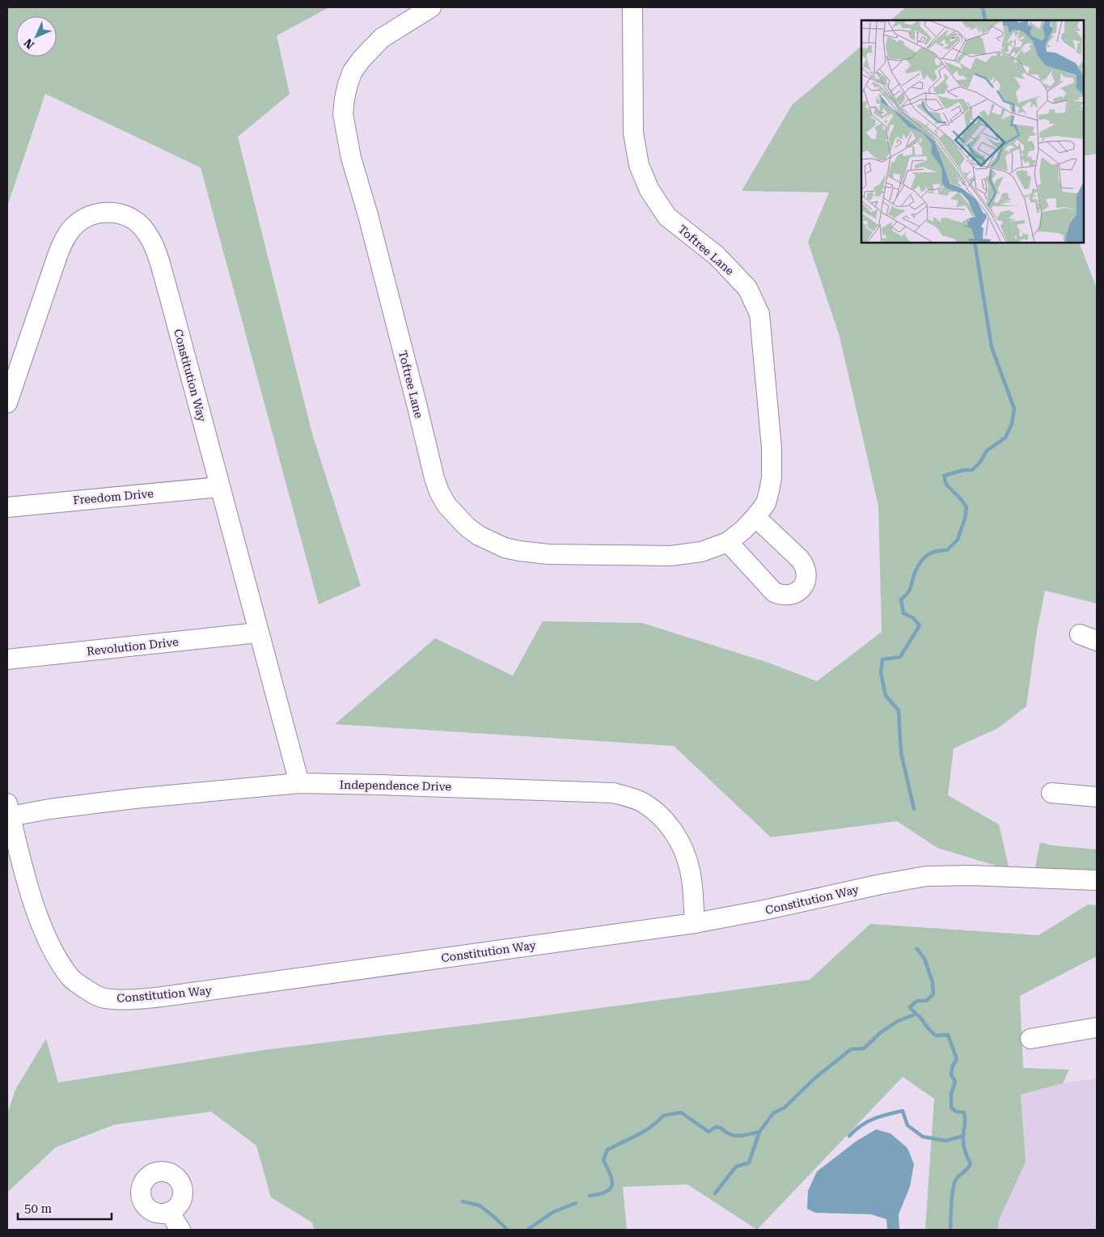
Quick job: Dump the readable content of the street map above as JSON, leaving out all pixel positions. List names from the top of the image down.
{
  "streets": {
    "street": [
      "Toftree Lane",
      "Constitution Way",
      "Freedom Drive",
      "Revolution Drive",
      "Independence Drive"
    ]
  },
  "crossings": [
    ["Constitution Way", "Freedom Drive"],
    ["Constitution Way", "Revolution Drive"],
    ["Constitution Way", "Independence Drive"]
  ],
  "scale_bar": "50 m",
  "north": "bottom left"
}
